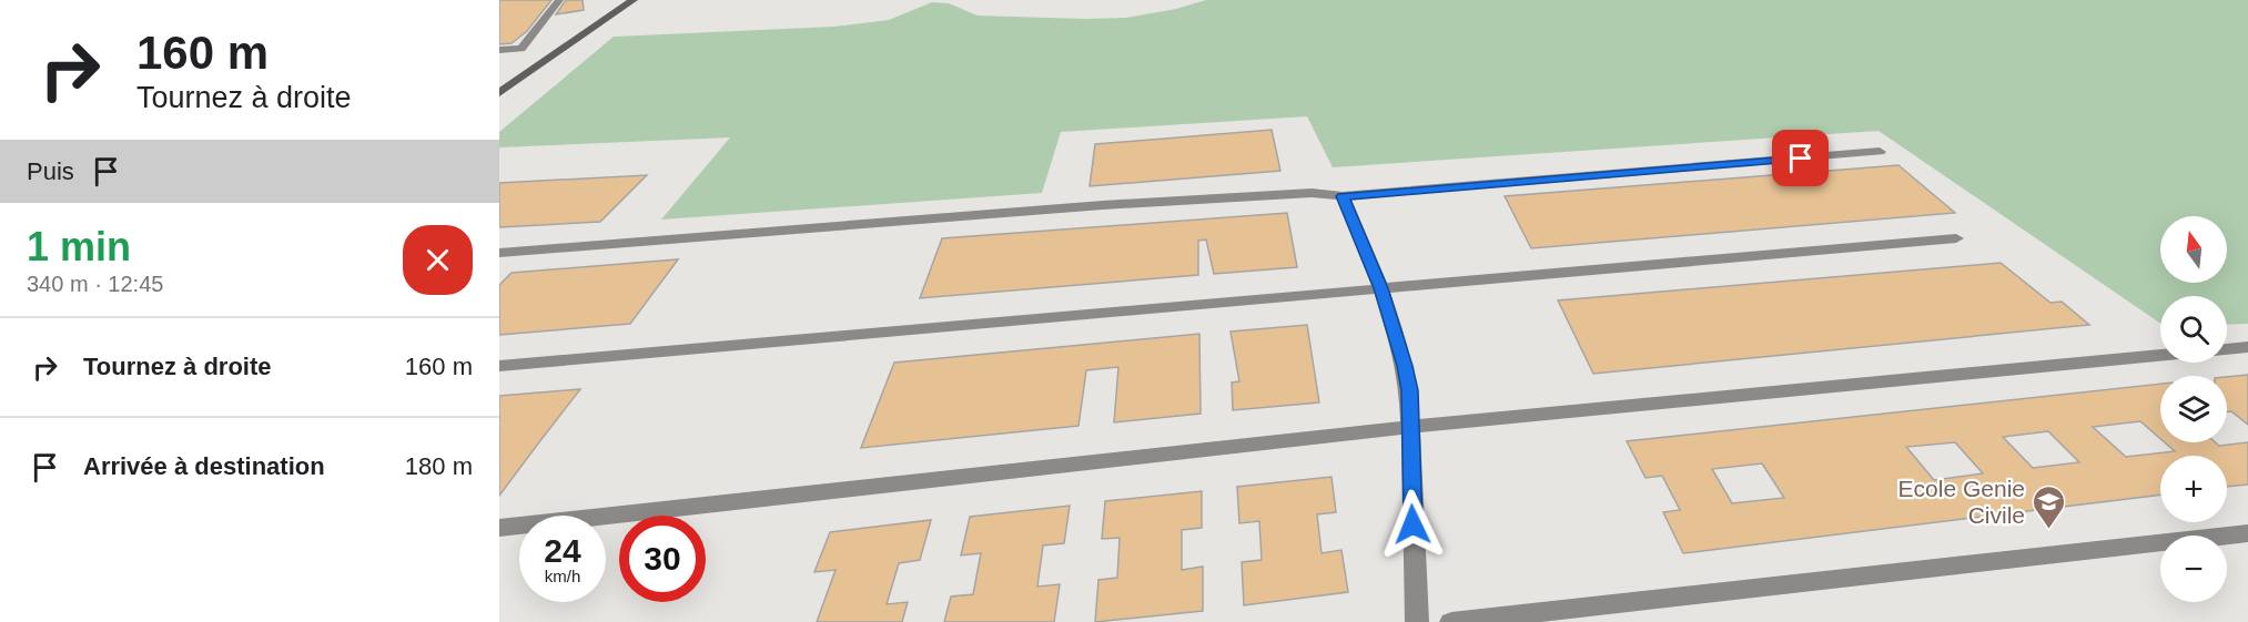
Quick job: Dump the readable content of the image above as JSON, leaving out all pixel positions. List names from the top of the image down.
{
  "places": {
    "school or university": ["Ecole Genie Civile"]
  },
  "north": "top",
  "page": {
    "turn": ["160 m", "Tournez à droite"],
    "then": "Puis",
    "heading": ["1 min", "340 m · 12:45"],
    "map_buttons": ["+", "−"],
    "list": [
      {
        "name": "Tournez à droite",
        "value": "160 m"
      },
      {
        "name": "Arrivée à destination",
        "value": "180 m"
      }
    ],
    "speed": "24 km/h",
    "limit": "30"
  }
}
